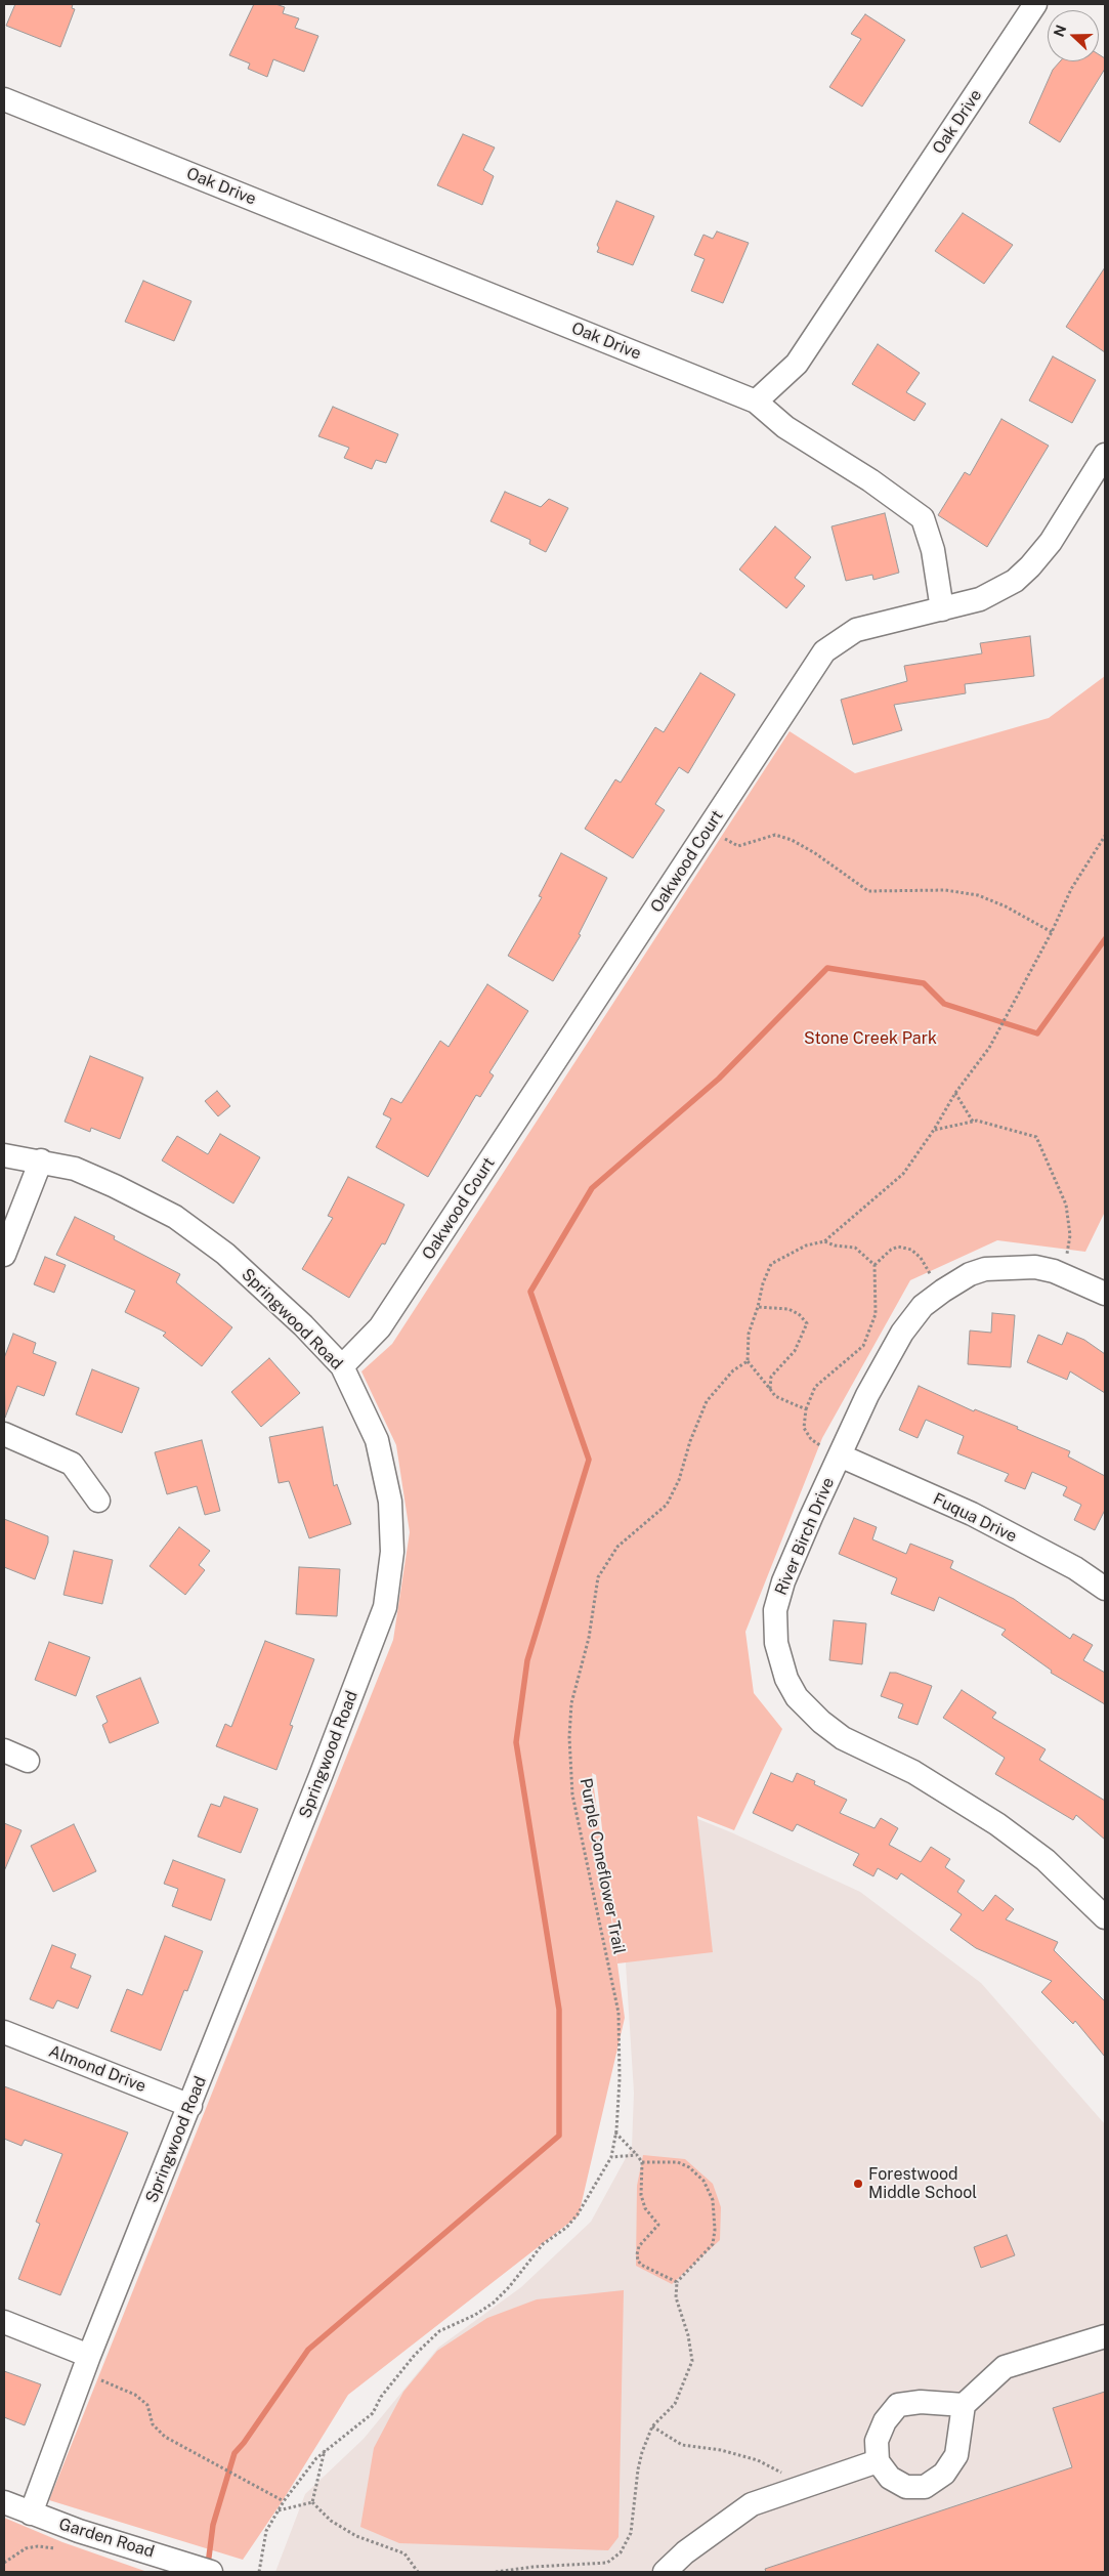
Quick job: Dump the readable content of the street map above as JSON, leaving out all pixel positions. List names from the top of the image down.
{
  "streets": {
    "street": [
      "Oak Drive",
      "Oakwood Court",
      "Springwood Road",
      "Fuqua Drive",
      "River Birch Drive",
      "Almond Drive",
      "Garden Road"
    ],
    "path": ["Purple Coneflower Trail"]
  },
  "crossings": [
    ["Oakwood Court", "Springwood Road"],
    ["Springwood Road", "Almond Drive"],
    ["Springwood Road", "Garden Road"],
    ["Fuqua Drive", "River Birch Drive"]
  ],
  "parks": ["Stone Creek Park"],
  "places": ["Forestwood Middle School"],
  "north": "left"
}
